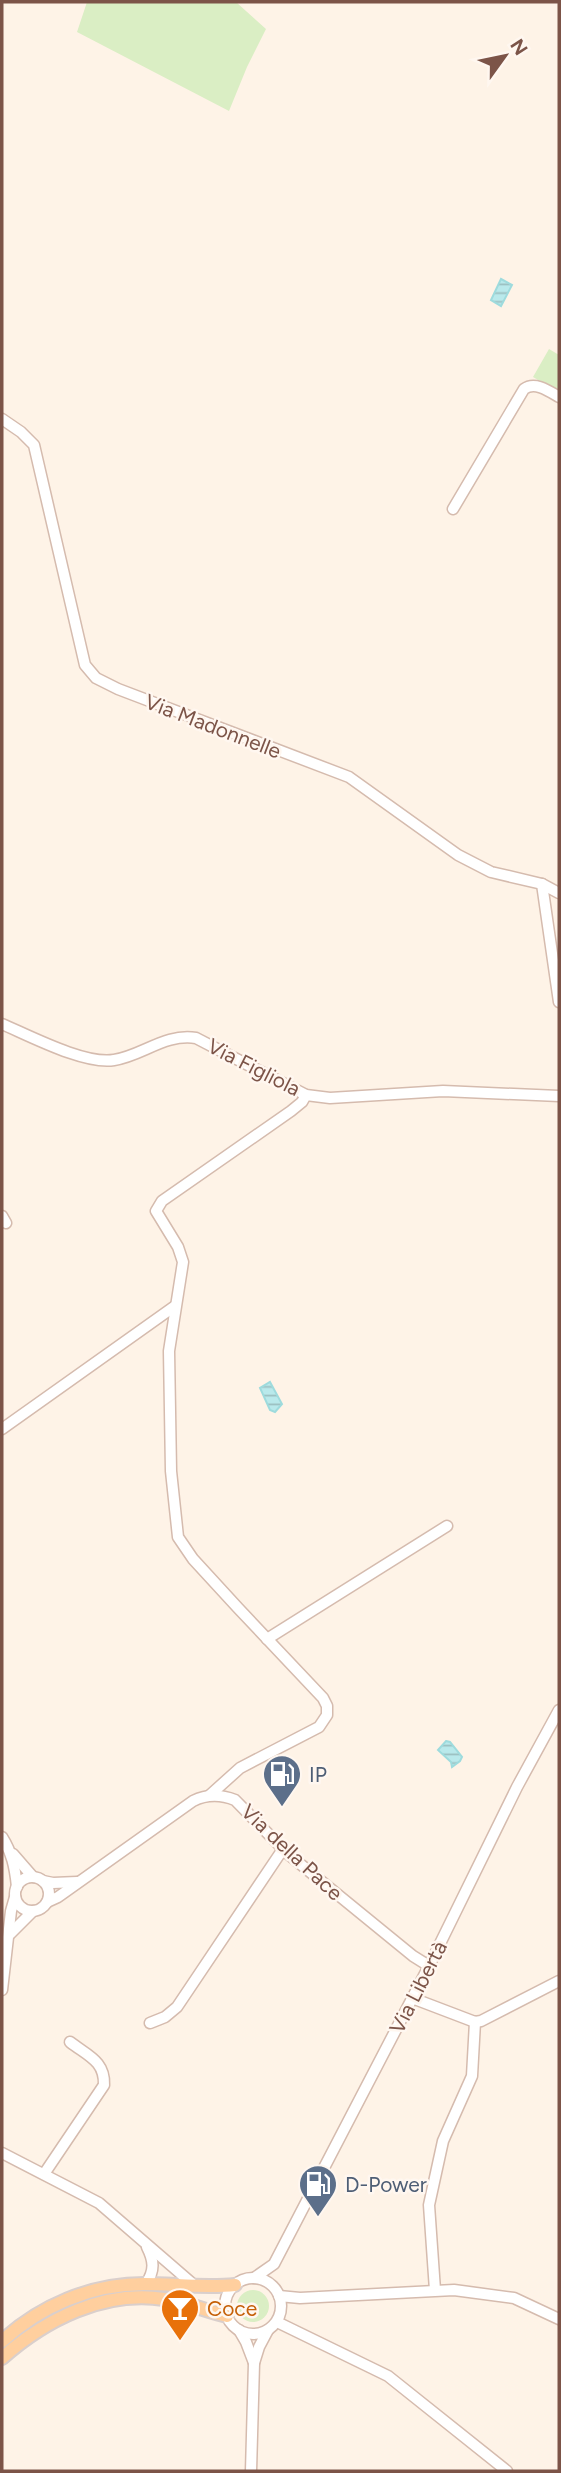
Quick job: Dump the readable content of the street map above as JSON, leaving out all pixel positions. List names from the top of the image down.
{
  "streets": {
    "street": [
      "Via Madonnelle",
      "Via Figliola",
      "Via della Pace",
      "Via Libertà"
    ]
  },
  "crossings": [
    ["Via della Pace", "Via Libertà"]
  ],
  "places": {
    "fuel station": ["IP", "D-Power"],
    "bar": ["Coce"]
  },
  "north": "top right"
}
